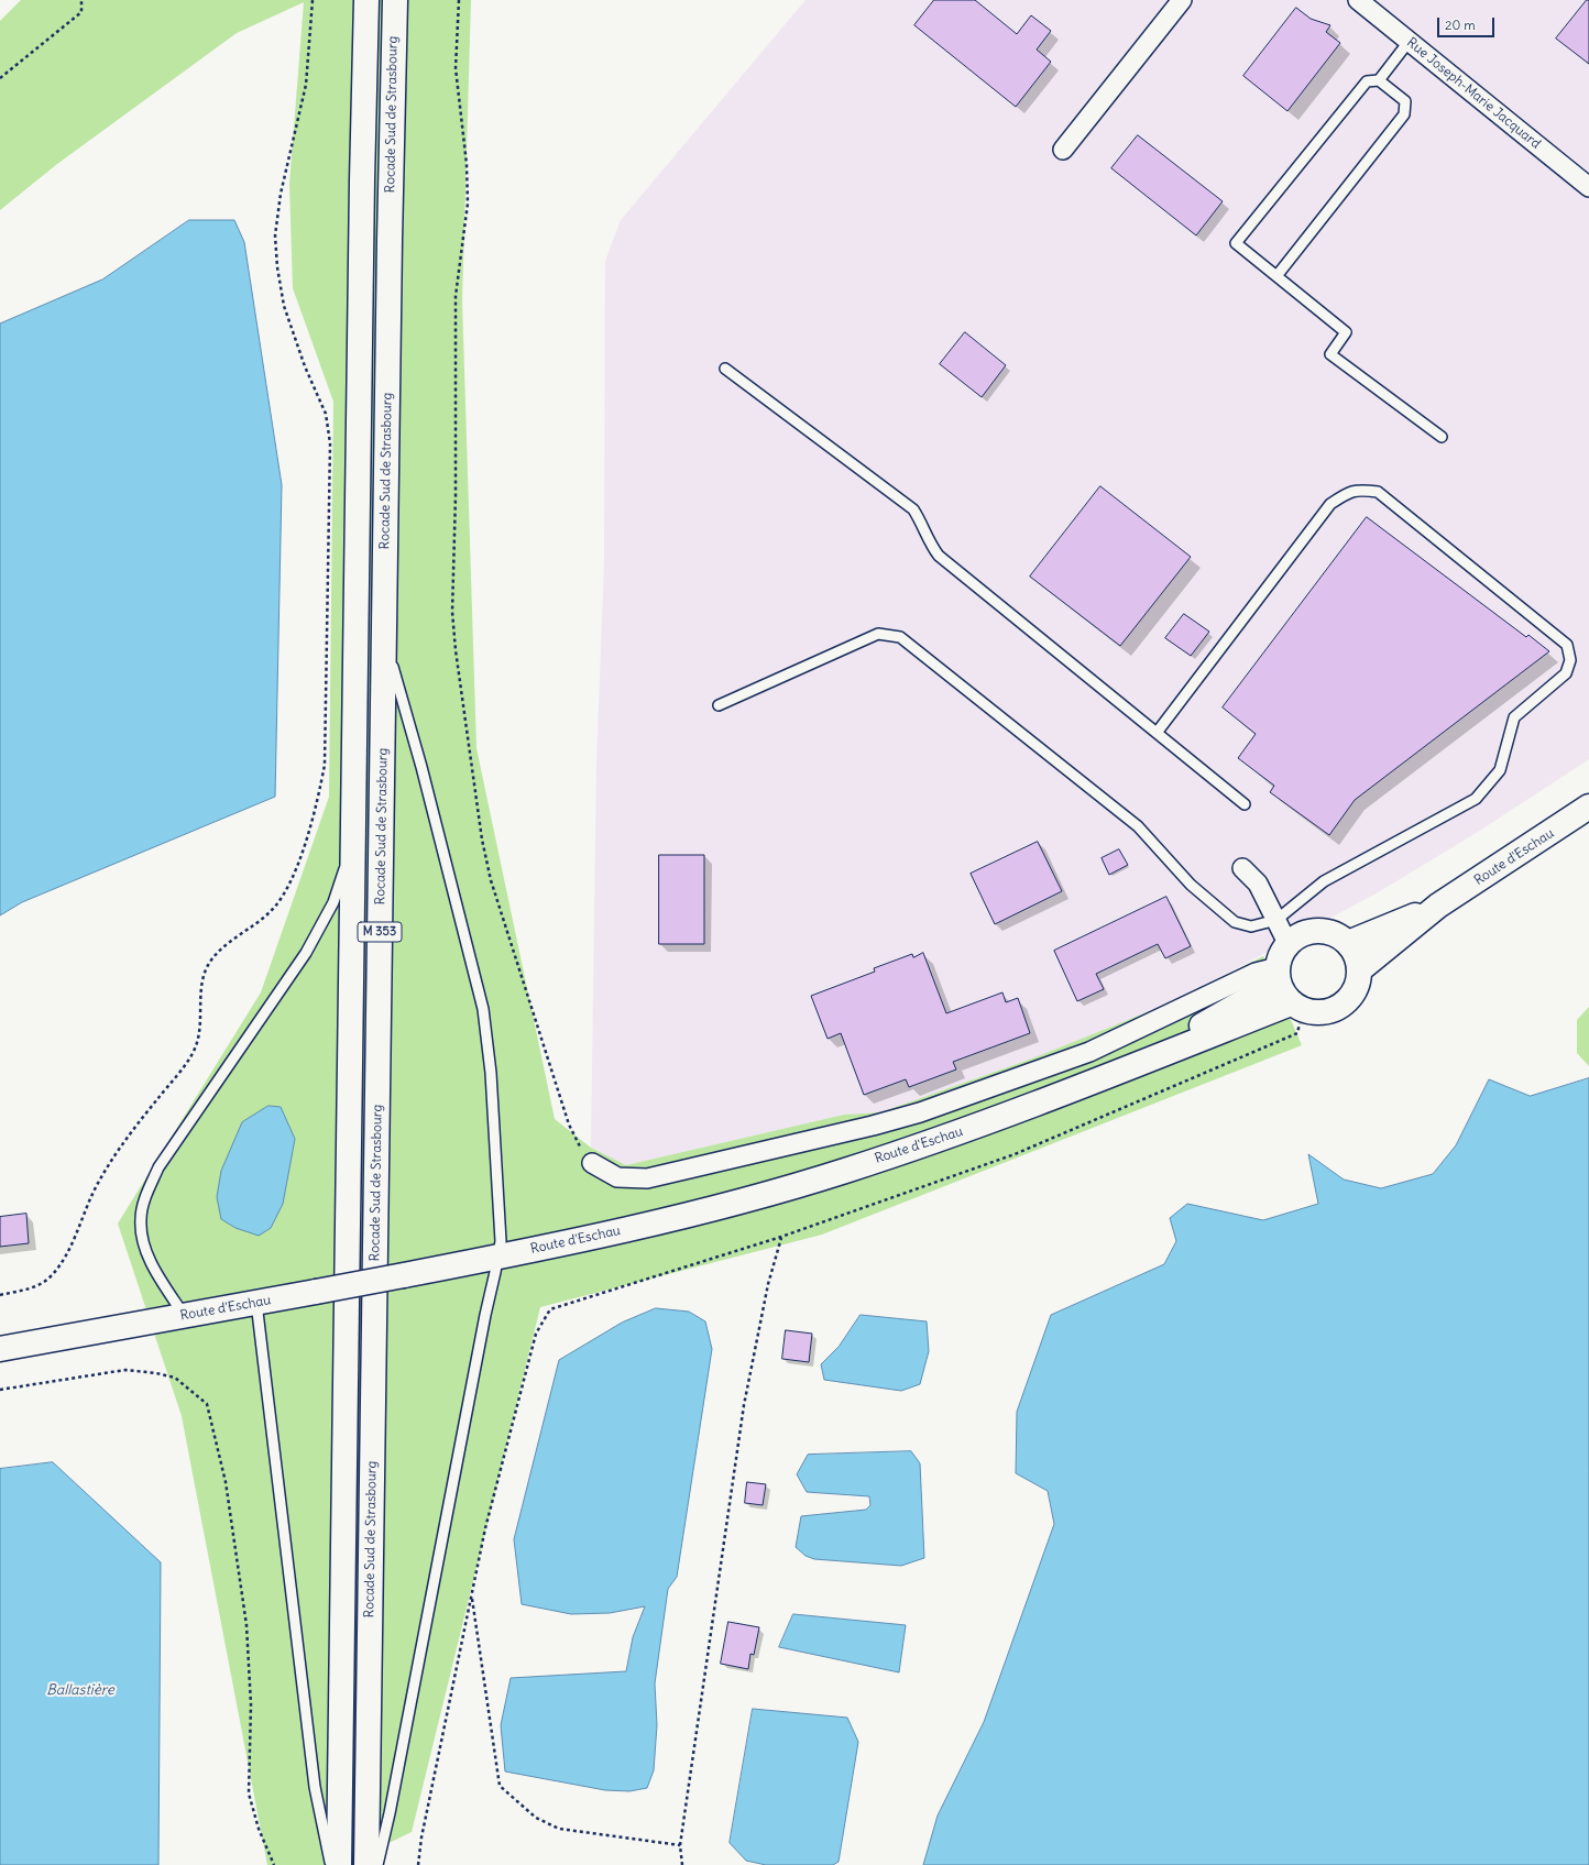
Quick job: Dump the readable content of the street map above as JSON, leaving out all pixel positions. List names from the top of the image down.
{
  "streets": {
    "main road": ["Rocade Sud de Strasbourg", "Route d'Eschau", "M 353"],
    "street": ["Rue Joseph-Marie Jacquard"]
  },
  "water": ["Ballastière"],
  "scale_bar": "20 m"
}
